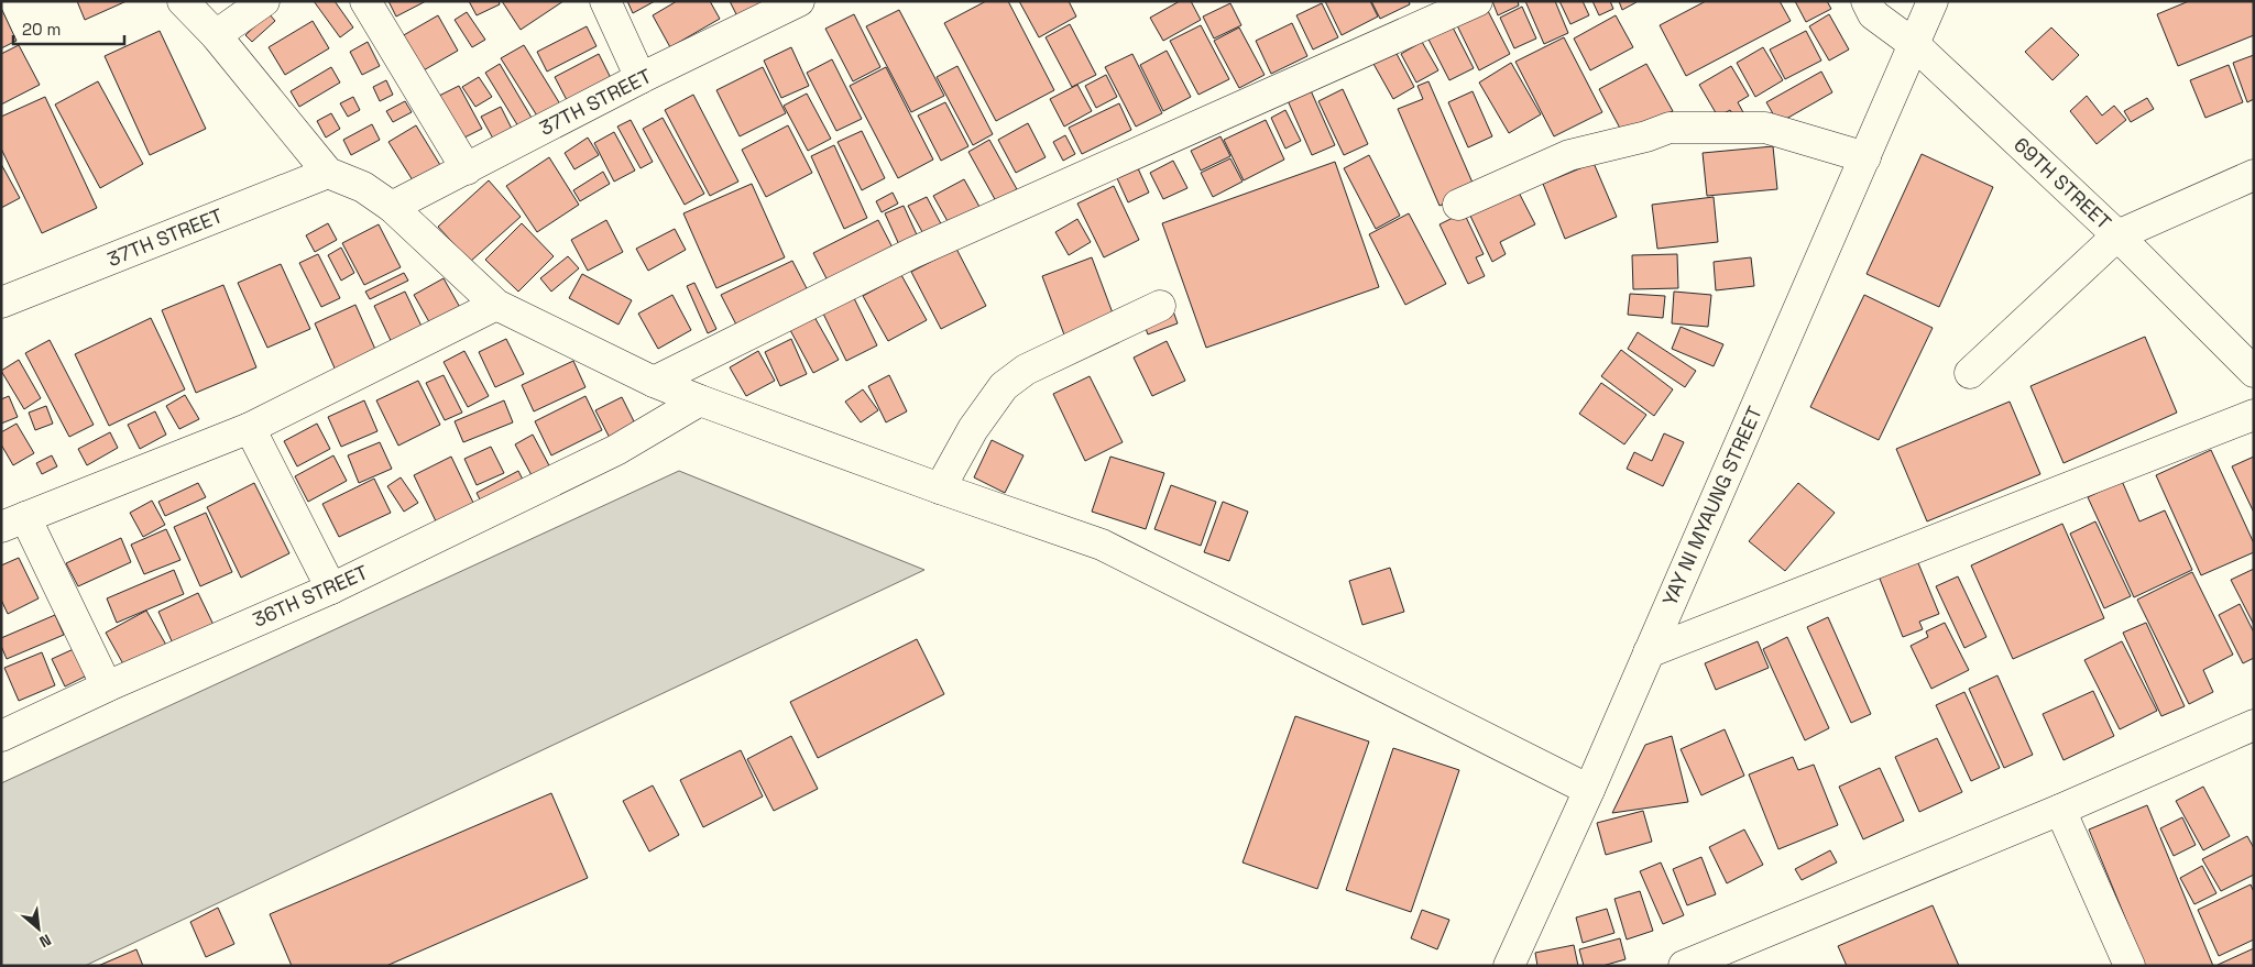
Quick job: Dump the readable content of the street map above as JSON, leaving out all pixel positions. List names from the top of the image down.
{
  "streets": {
    "street": [
      "37TH STREET",
      "69TH STREET",
      "YAY NI MYAUNG STREET",
      "36TH STREET"
    ]
  },
  "crossings": [
    ["69TH STREET", "YAY NI MYAUNG STREET"]
  ],
  "scale_bar": "20 m",
  "north": "bottom right"
}
